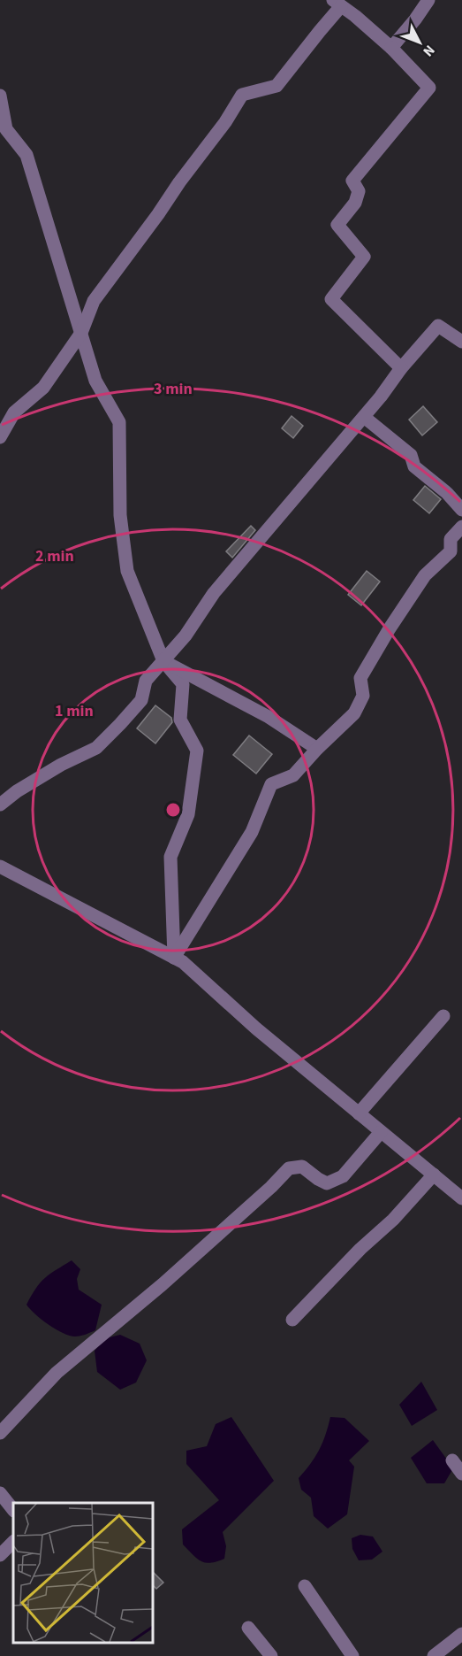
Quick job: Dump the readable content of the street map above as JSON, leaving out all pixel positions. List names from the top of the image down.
{
  "north": "bottom right",
  "rings": ["3 min", "2 min", "1 min"]
}
